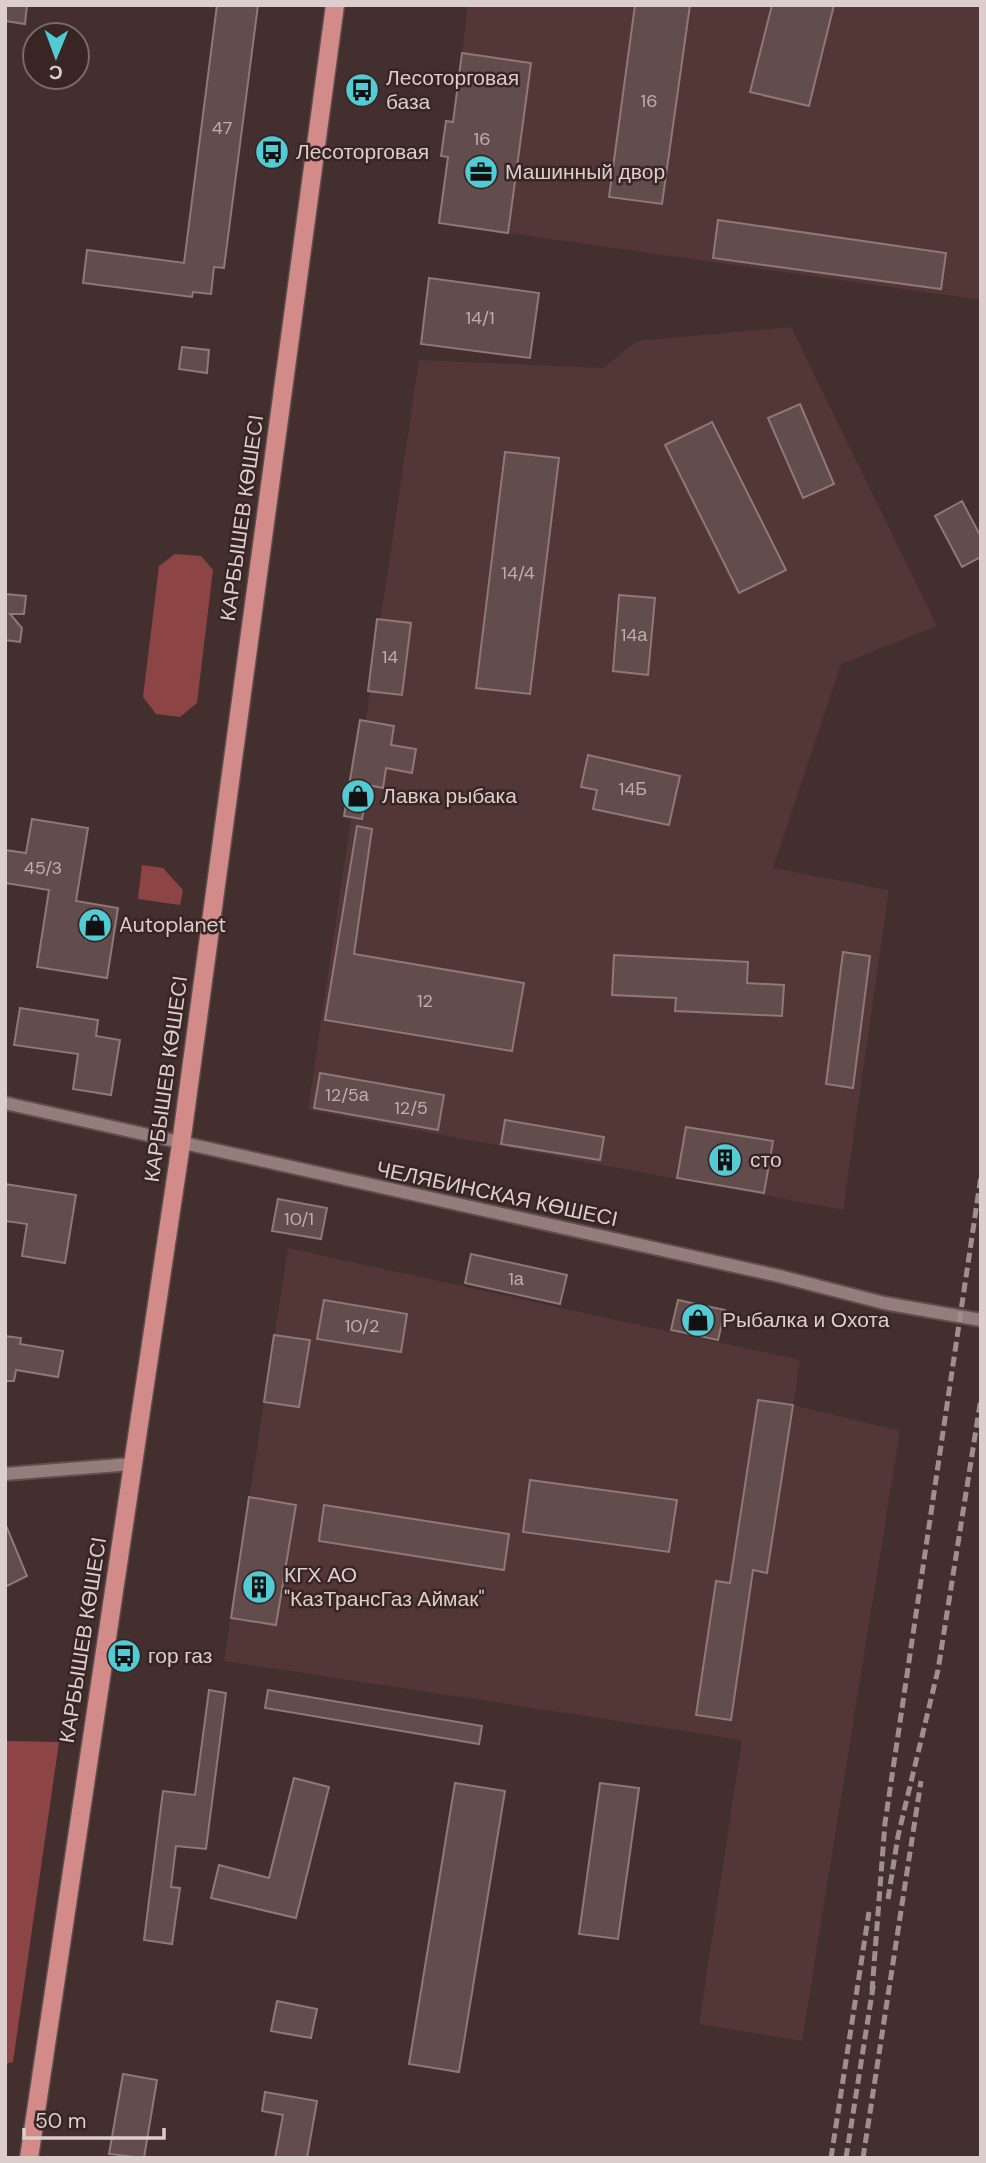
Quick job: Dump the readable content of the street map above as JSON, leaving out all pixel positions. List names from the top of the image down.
{
  "streets": {
    "main road": ["КАРБЫШЕВ КӨШЕСІ"],
    "street": ["ЧЕЛЯБИНСКАЯ КӨШЕСІ"]
  },
  "crossings": [
    ["КАРБЫШЕВ КӨШЕСІ", "ЧЕЛЯБИНСКАЯ КӨШЕСІ"]
  ],
  "places": {
    "bus stop": ["Лесоторговая база", "Лесоторговая", "гор газ"],
    "office": ["Машинный двор"],
    "shop": ["Лавка рыбака", "Autoplanet", "Рыбалка и Охота"],
    "building": ["сто", "КГХ АО \"КазТрансГаз Аймак\""]
  },
  "house_numbers": [
    "16",
    "47",
    "16",
    "14/1",
    "14/4",
    "14а",
    "14",
    "14Б",
    "45/3",
    "12",
    "12/5а",
    "12/5",
    "10/1",
    "1а",
    "10/2"
  ],
  "scale_bar": "50 m",
  "north": "bottom"
}
